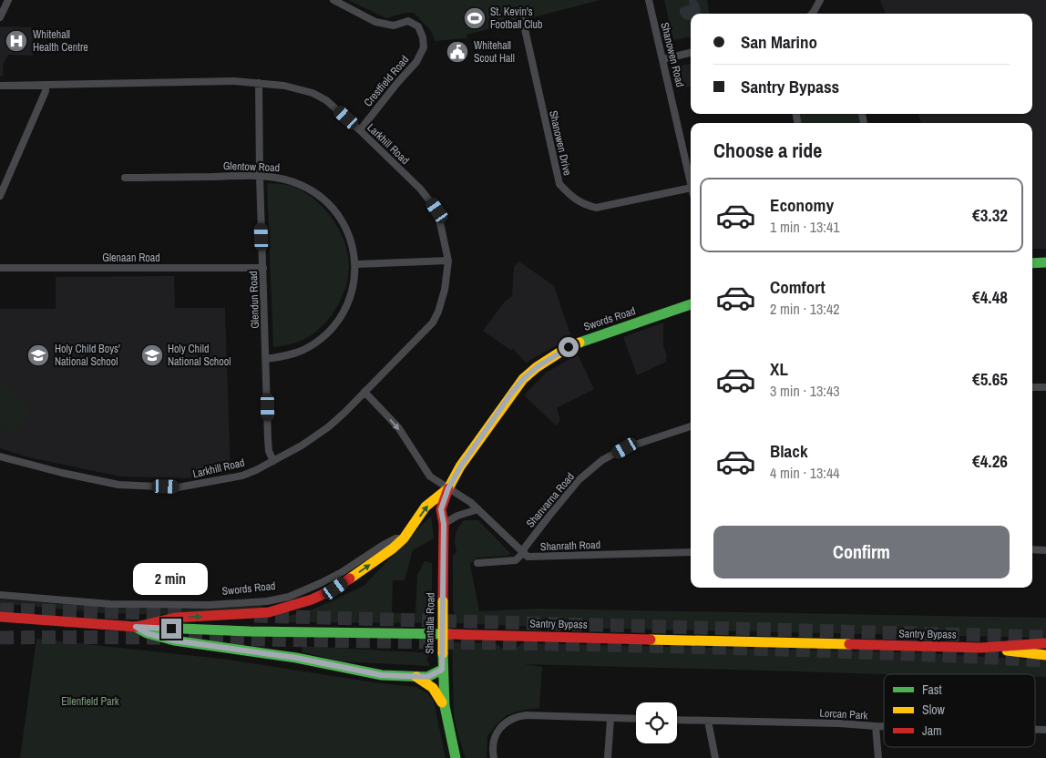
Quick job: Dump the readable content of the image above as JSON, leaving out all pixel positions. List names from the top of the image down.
{
  "streets": {
    "main road": ["Swords Road", "Shantalla Road", "Santry Bypass"],
    "street": [
      "Shanowen Road",
      "Crestfield Road",
      "Shanowen Drive",
      "Larkhill Road",
      "Glentow Road",
      "Glenaan Road",
      "Glendun Road",
      "Shanvarna Road",
      "Shanrath Road",
      "Lorcan Park"
    ]
  },
  "crossings": [
    ["Crestfield Road", "Larkhill Road"],
    ["Larkhill Road", "Glendun Road"],
    ["Glentow Road", "Glendun Road"],
    ["Glenaan Road", "Glendun Road"],
    ["Swords Road", "Shantalla Road"],
    ["Swords Road", "Santry Bypass"],
    ["Shanvarna Road", "Shanrath Road"]
  ],
  "parks": ["Ellenfield Park"],
  "places": {
    "sports": ["St. Kevin's Football Club"],
    "hospital": ["Whitehall Health Centre"],
    "public building": ["Whitehall Scout Hall"],
    "school or university": ["Holy Child Boys' National School", "Holy Child National School"]
  },
  "legend": ["Fast", "Slow", "Jam"],
  "page": {
    "banner": ["San Marino", "Santry Bypass"],
    "heading": "Choose a ride",
    "list": [
      {
        "name": "Economy",
        "note": "1 min · 13:41",
        "value": "€3.32"
      },
      {
        "name": "Comfort",
        "note": "2 min · 13:42",
        "value": "€4.48"
      },
      {
        "name": "XL",
        "note": "3 min · 13:43",
        "value": "€5.65"
      },
      {
        "name": "Black",
        "note": "4 min · 13:44",
        "value": "€4.26"
      }
    ],
    "buttons": "Confirm",
    "bubble": "2 min"
  }
}
